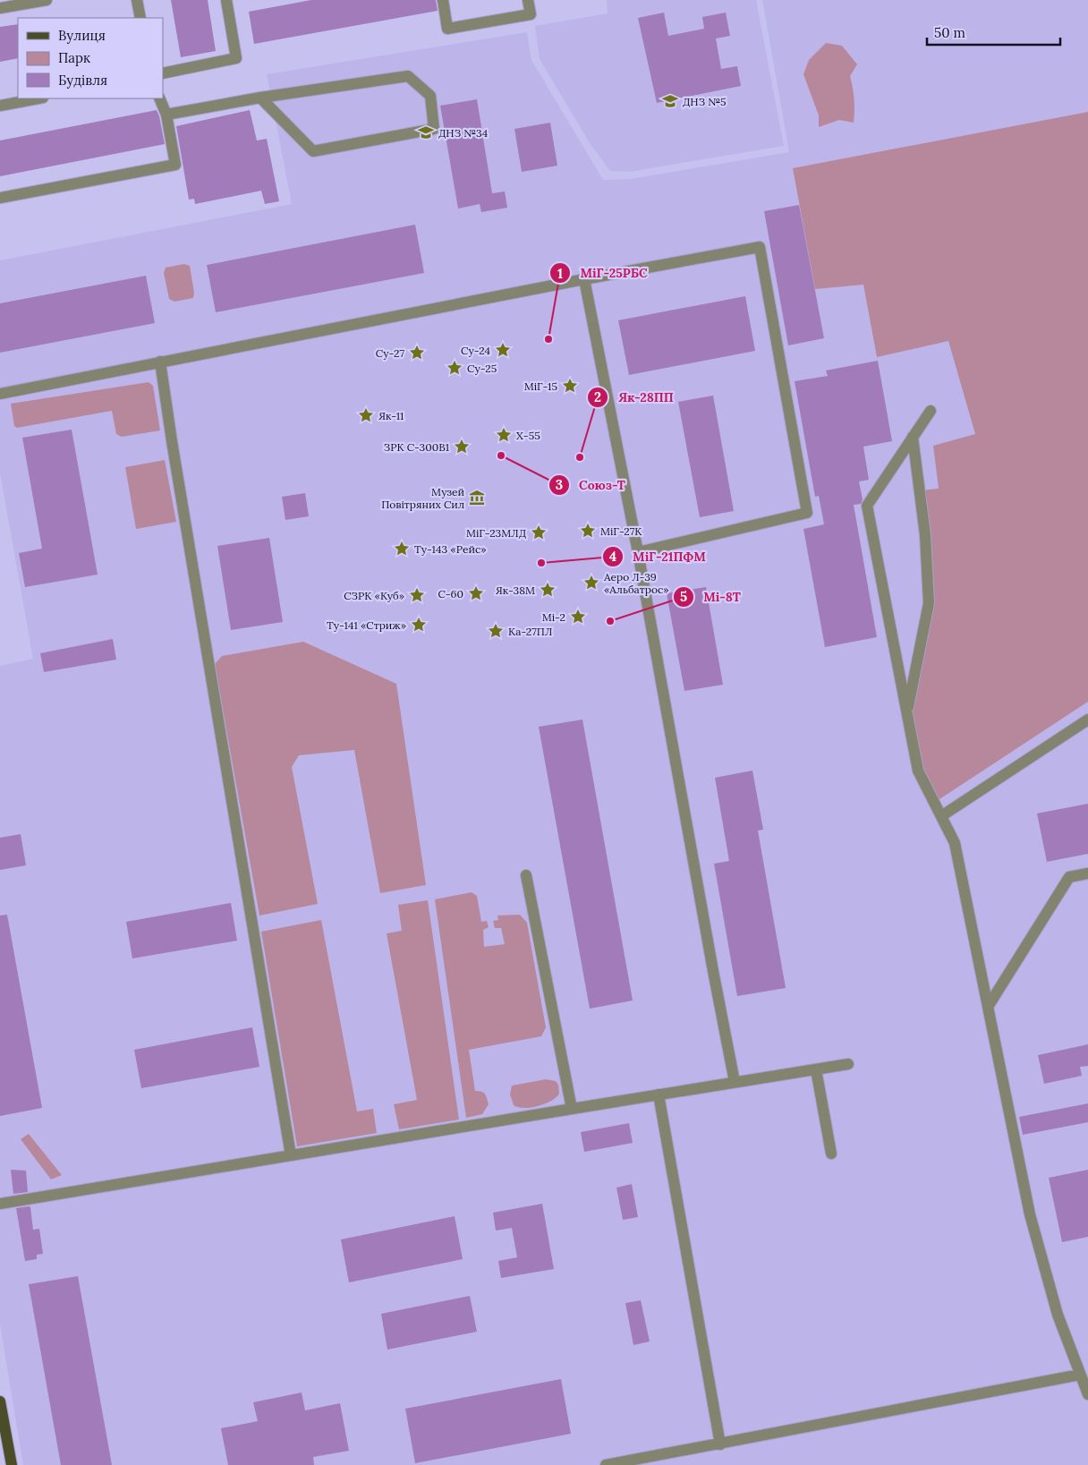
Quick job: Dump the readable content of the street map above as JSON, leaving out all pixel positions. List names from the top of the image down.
{
  "places": {
    "school or university": ["ДНЗ №5", "ДНЗ №34"],
    "other": [
      "МіГ-25РБС",
      "Союз-Т",
      "Як-28ПП",
      "МіГ-21ПФМ",
      "Мі-8Т"
    ],
    "place": [
      "Су-24",
      "Су-27",
      "Су-25",
      "МіГ-15",
      "Як-11",
      "Х-55",
      "ЗРК С-300В1",
      "МіГ-27К",
      "МіГ-23МЛД",
      "Ту-143 «Рейс»",
      "Аеро Л-39 «Альбатрос»",
      "Як-38М",
      "С-60",
      "СЗРК «Куб»",
      "Мі-2",
      "Ту-141 «Стриж»",
      "Ка-27ПЛ"
    ],
    "museum": ["Музей Повітряних Сил"]
  },
  "legend": ["Вулиця", "Парк", "Будівля"],
  "scale_bar": "50 m"
}
